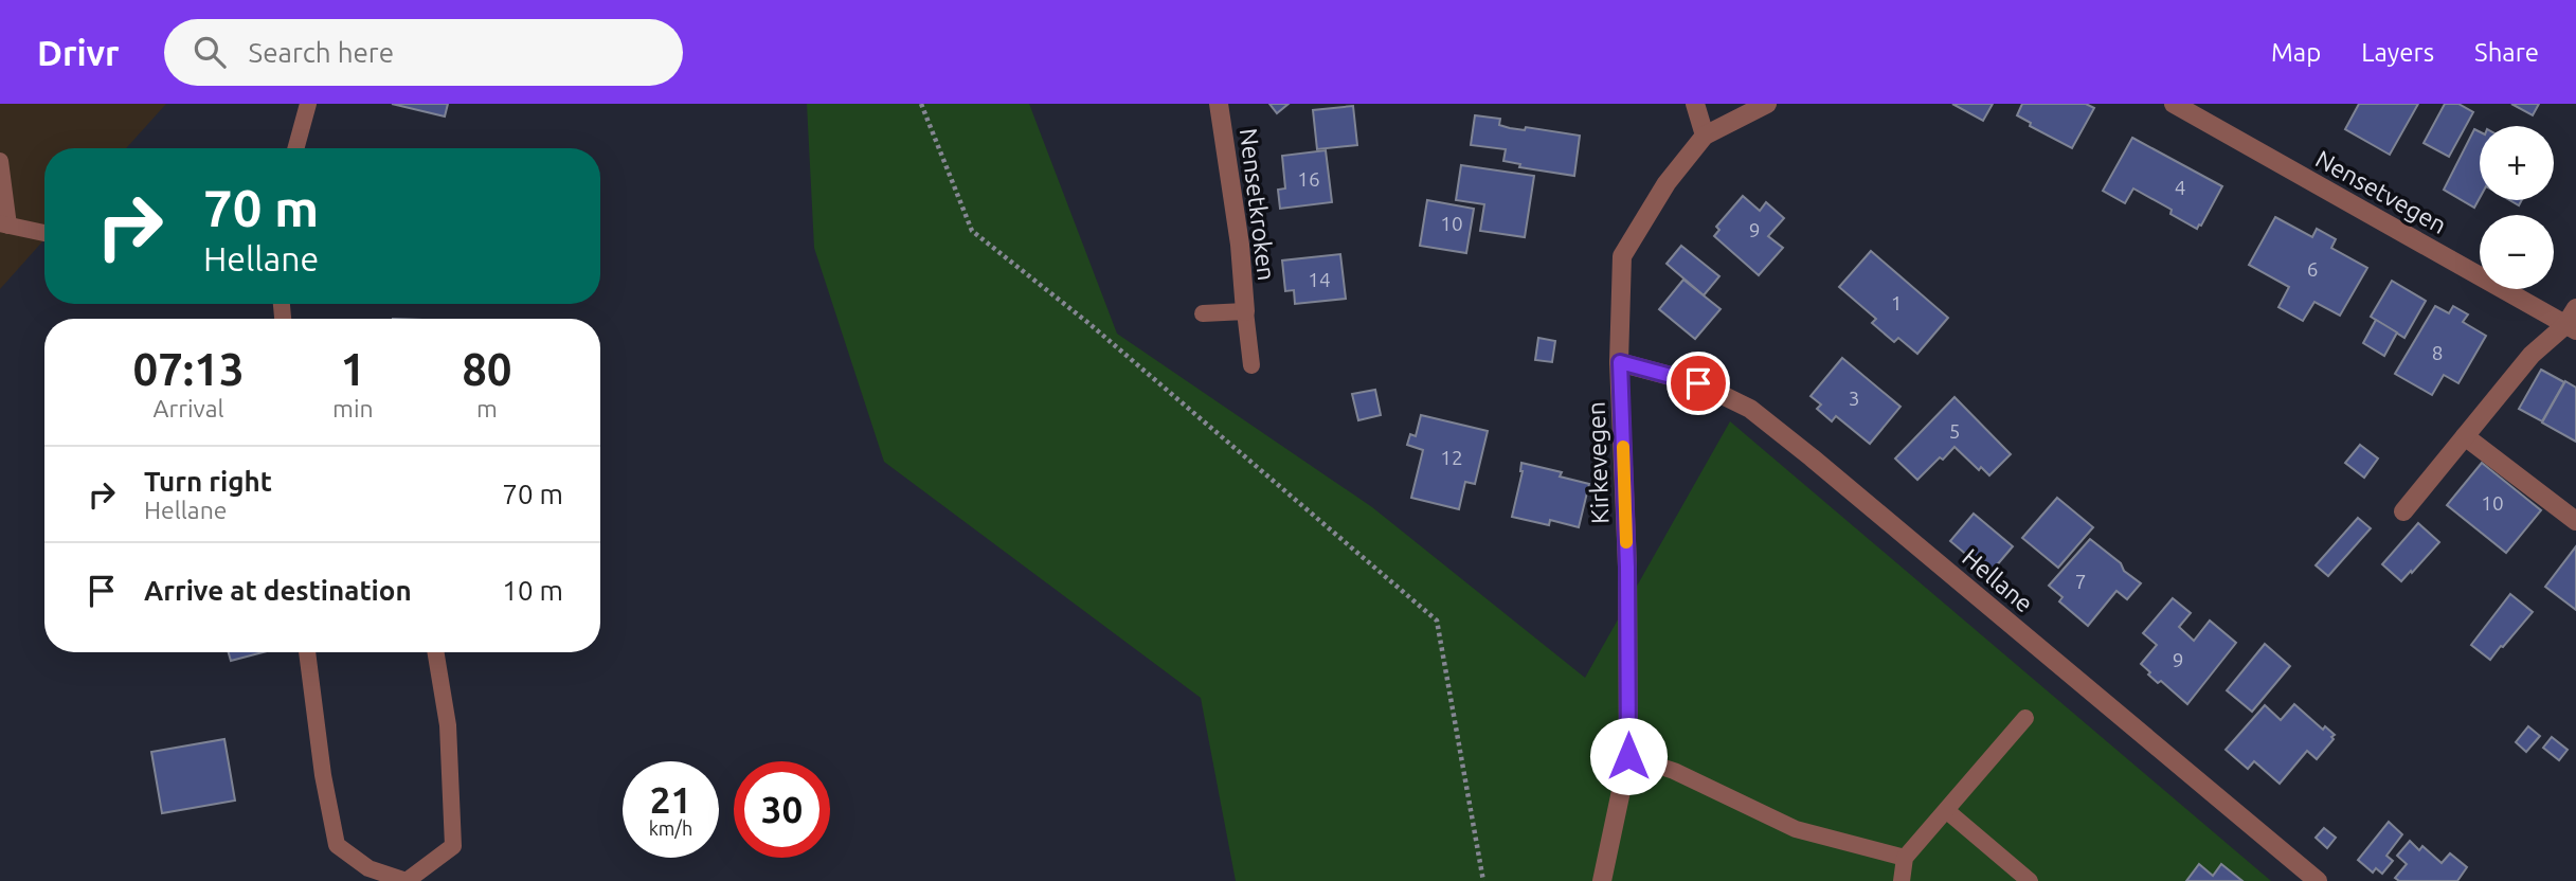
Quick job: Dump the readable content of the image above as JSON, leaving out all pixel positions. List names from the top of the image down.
{
  "streets": {
    "street": [
      "Nensetvegen",
      "Nensetkroken",
      "Kirkevegen",
      "Hellane"
    ]
  },
  "crossings": [
    ["Kirkevegen", "Hellane"]
  ],
  "house_numbers": [
    "16",
    "4",
    "10",
    "9",
    "6",
    "14",
    "1",
    "8",
    "3",
    "5",
    "12",
    "10",
    "7",
    "9"
  ],
  "page": {
    "header": "Drivr",
    "search": "Search here",
    "nav": ["Map", "Layers", "Share"],
    "map_buttons": ["+", "−"],
    "turn": ["70 m", "Hellane"],
    "eta": [
      "07:13",
      "Arrival",
      "1",
      "min",
      "80",
      "m"
    ],
    "list": [
      {
        "name": "Turn right",
        "note": "Hellane",
        "value": "70 m"
      },
      {
        "name": "Arrive at destination",
        "value": "10 m"
      }
    ],
    "speed": "21 km/h",
    "limit": "30"
  }
}
